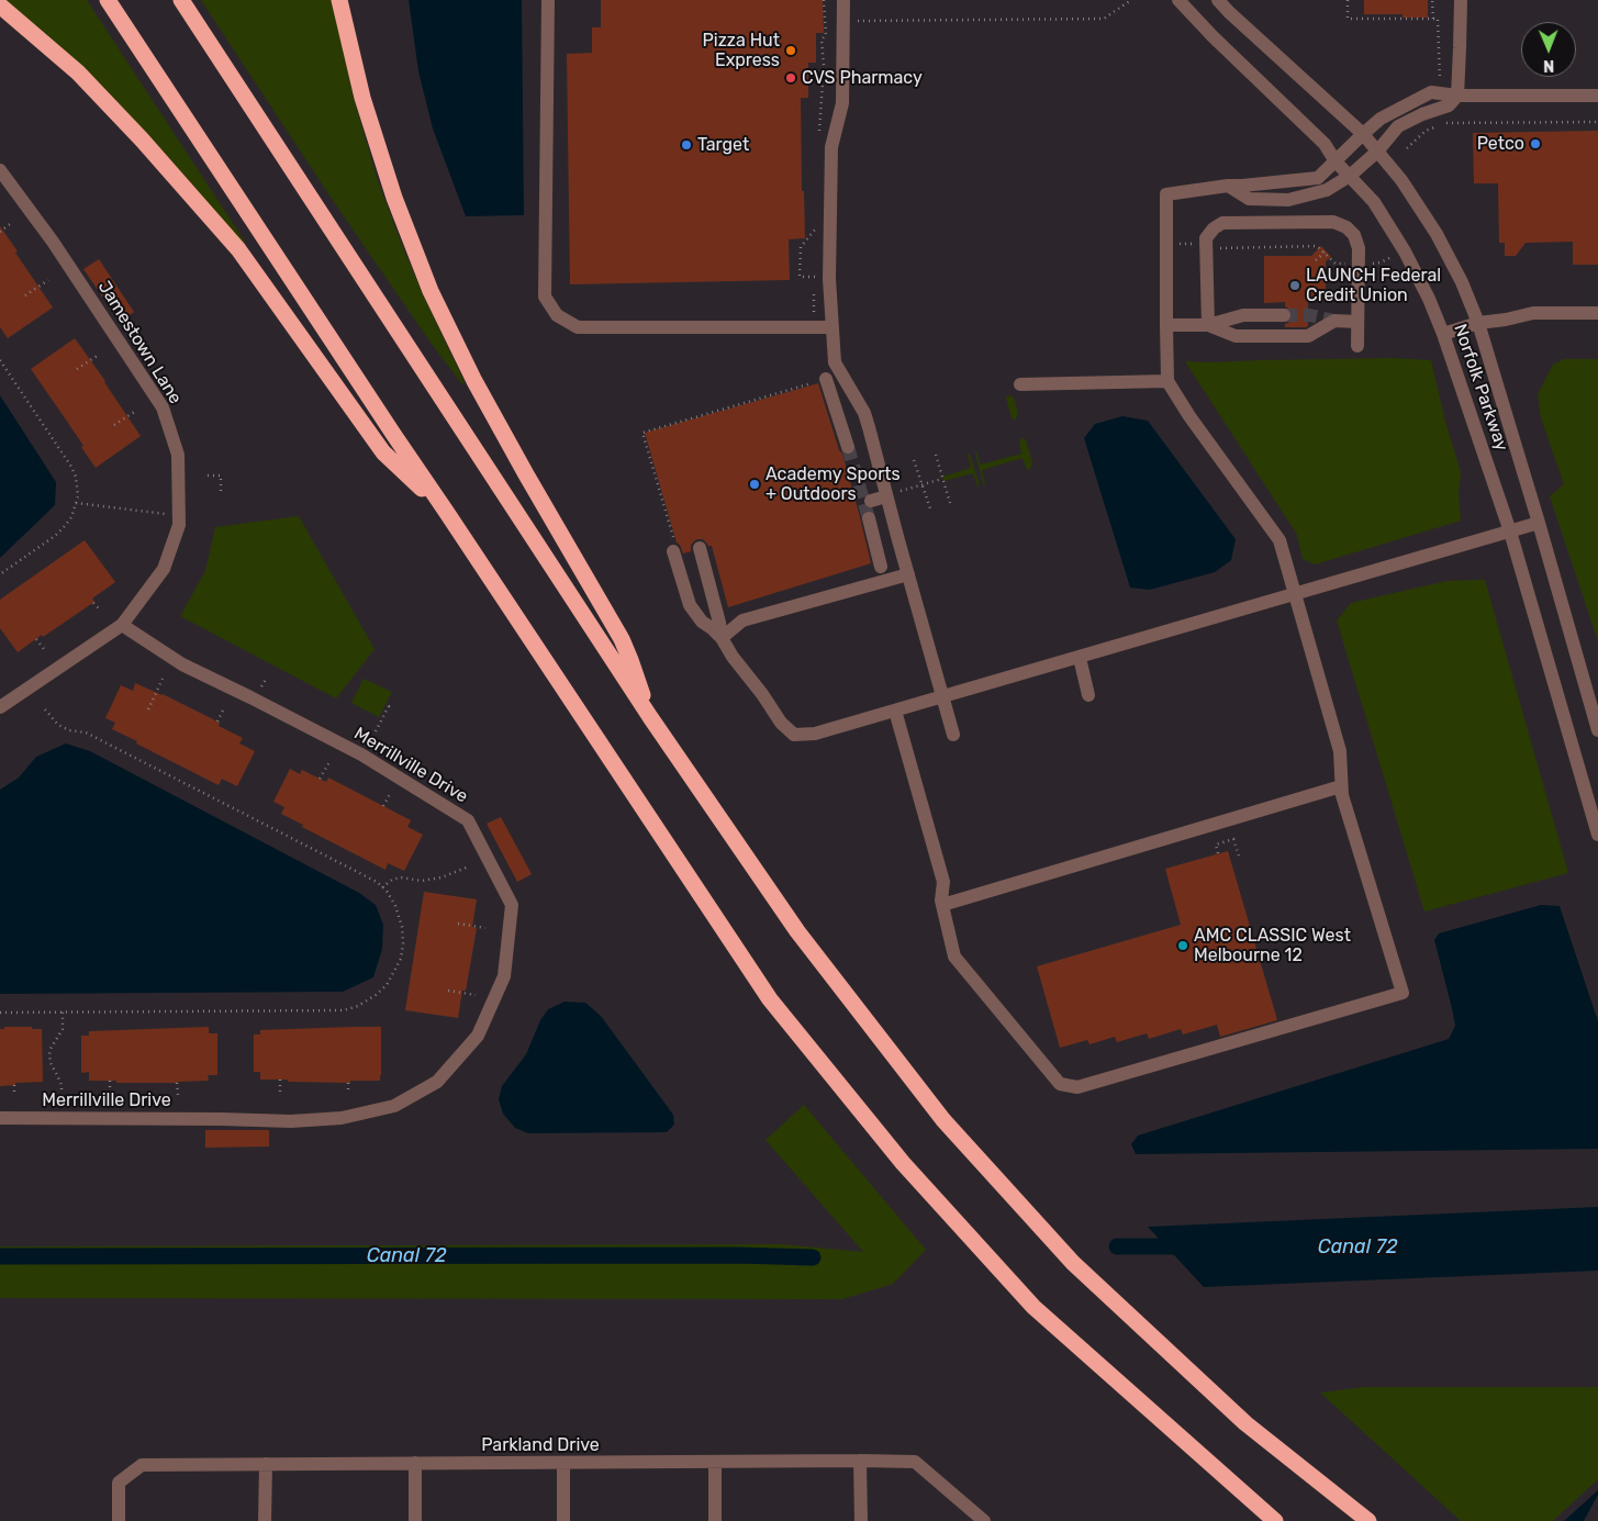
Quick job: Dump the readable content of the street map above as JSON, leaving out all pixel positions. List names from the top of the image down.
{
  "streets": {
    "street": [
      "Jamestown Lane",
      "Norfolk Parkway",
      "Merrillville Drive",
      "Parkland Drive"
    ]
  },
  "crossings": [
    ["Jamestown Lane", "Merrillville Drive"]
  ],
  "water": ["Canal 72"],
  "places": [
    "Pizza Hut Express",
    "CVS Pharmacy",
    "Petco",
    "Target",
    "LAUNCH Federal Credit Union",
    "Academy Sports + Outdoors",
    "AMC CLASSIC West Melbourne 12"
  ],
  "north": "bottom"
}
